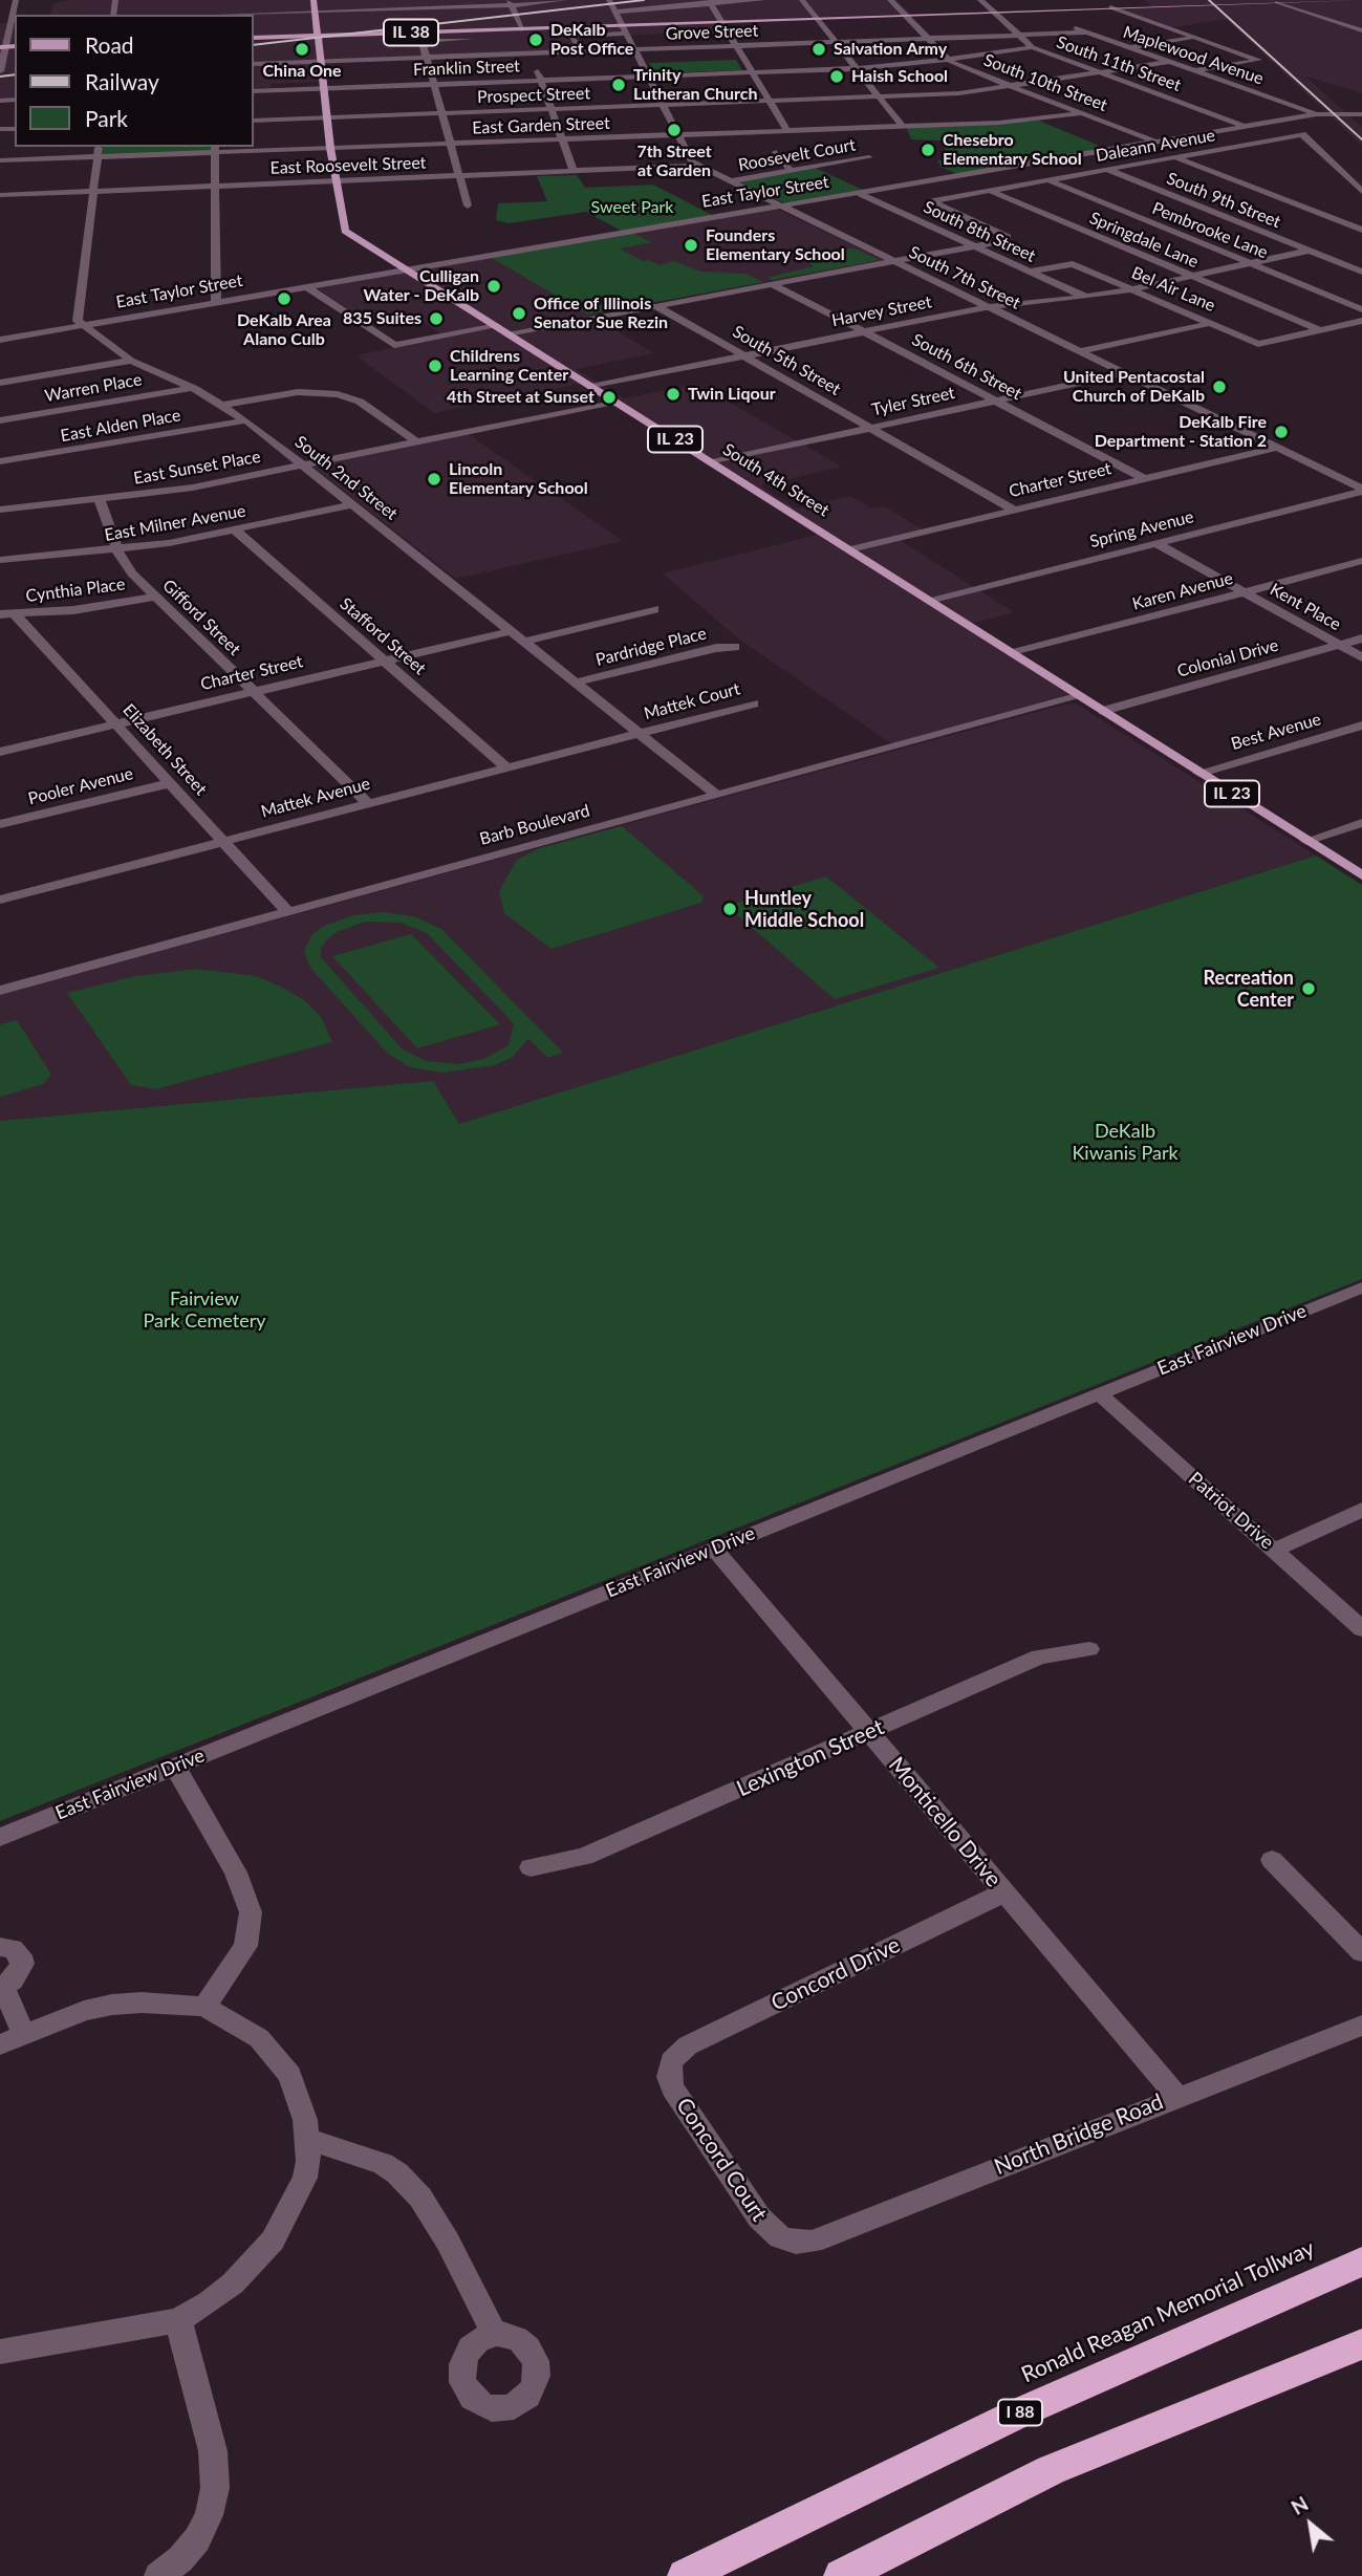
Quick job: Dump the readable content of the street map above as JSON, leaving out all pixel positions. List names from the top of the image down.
{
  "streets": {
    "highway": ["Ronald Reagan Memorial Tollway", "I 88"],
    "main road": ["IL 38", "IL 23", "South 4th Street"],
    "street": [
      "Grove Street",
      "Maplewood Avenue",
      "South 11th Street",
      "Franklin Street",
      "South 10th Street",
      "Prospect Street",
      "East Garden Street",
      "Daleann Avenue",
      "Roosevelt Court",
      "East Roosevelt Street",
      "East Taylor Street",
      "South 9th Street",
      "Pembrooke Lane",
      "South 8th Street",
      "Springdale Lane",
      "South 7th Street",
      "Bel Air Lane",
      "Harvey Street",
      "South 5th Street",
      "South 6th Street",
      "Warren Place",
      "Tyler Street",
      "East Alden Place",
      "East Sunset Place",
      "South 2nd Street",
      "Charter Street",
      "East Milner Avenue",
      "Spring Avenue",
      "Cynthia Place",
      "Karen Avenue",
      "Kent Place",
      "Gifford Street",
      "Stafford Street",
      "Pardridge Place",
      "Colonial Drive",
      "Mattek Court",
      "Best Avenue",
      "Elizabeth Street",
      "Pooler Avenue",
      "Mattek Avenue",
      "Barb Boulevard",
      "East Fairview Drive",
      "Patriot Drive",
      "Lexington Street",
      "Monticello Drive",
      "Concord Drive",
      "North Bridge Road",
      "Concord Court"
    ]
  },
  "crossings": [
    ["IL 38", "South 4th Street"],
    ["Grove Street", "Maplewood Avenue"],
    ["Grove Street", "South 11th Street"],
    ["Grove Street", "South 10th Street"],
    ["Grove Street", "South 4th Street"],
    ["Maplewood Avenue", "Prospect Street"],
    ["Maplewood Avenue", "East Taylor Street"],
    ["South 11th Street", "Franklin Street"],
    ["South 11th Street", "Prospect Street"],
    ["South 11th Street", "East Taylor Street"],
    ["Franklin Street", "South 10th Street"],
    ["Franklin Street", "South 4th Street"],
    ["South 10th Street", "Prospect Street"],
    ["South 10th Street", "East Garden Street"],
    ["South 10th Street", "Daleann Avenue"],
    ["South 10th Street", "East Taylor Street"],
    ["Prospect Street", "South 4th Street"],
    ["East Garden Street", "South 4th Street"],
    ["Daleann Avenue", "South 9th Street"],
    ["Daleann Avenue", "Pembrooke Lane"],
    ["Daleann Avenue", "Springdale Lane"],
    ["Roosevelt Court", "South 7th Street"],
    ["East Roosevelt Street", "South 7th Street"],
    ["East Roosevelt Street", "South 4th Street"],
    ["East Taylor Street", "South 9th Street"],
    ["East Taylor Street", "South 8th Street"],
    ["East Taylor Street", "Springdale Lane"],
    ["East Taylor Street", "South 7th Street"],
    ["East Taylor Street", "South 2nd Street"],
    ["East Taylor Street", "South 4th Street"],
    ["South 9th Street", "Harvey Street"],
    ["Pembrooke Lane", "Harvey Street"],
    ["South 8th Street", "Bel Air Lane"],
    ["South 8th Street", "Harvey Street"],
    ["Springdale Lane", "Bel Air Lane"],
    ["Springdale Lane", "Harvey Street"],
    ["South 7th Street", "Harvey Street"],
    ["South 7th Street", "Tyler Street"],
    ["South 7th Street", "Charter Street"],
    ["South 7th Street", "Spring Avenue"],
    ["Bel Air Lane", "Harvey Street"],
    ["Harvey Street", "South 5th Street"],
    ["Harvey Street", "South 6th Street"],
    ["Harvey Street", "South 4th Street"],
    ["South 5th Street", "Tyler Street"],
    ["South 5th Street", "Charter Street"],
    ["South 6th Street", "Tyler Street"],
    ["South 6th Street", "Charter Street"],
    ["Warren Place", "South 2nd Street"],
    ["Tyler Street", "South 4th Street"],
    ["East Alden Place", "South 2nd Street"],
    ["IL 23", "South 4th Street"],
    ["East Sunset Place", "South 2nd Street"],
    ["East Sunset Place", "South 4th Street"],
    ["East Sunset Place", "Gifford Street"],
    ["South 2nd Street", "Charter Street"],
    ["South 2nd Street", "East Milner Avenue"],
    ["South 2nd Street", "Pardridge Place"],
    ["South 2nd Street", "Mattek Court"],
    ["South 2nd Street", "Mattek Avenue"],
    ["South 2nd Street", "Barb Boulevard"],
    ["South 4th Street", "Charter Street"],
    ["South 4th Street", "Spring Avenue"],
    ["South 4th Street", "Karen Avenue"],
    ["South 4th Street", "Colonial Drive"],
    ["South 4th Street", "Best Avenue"],
    ["South 4th Street", "Barb Boulevard"],
    ["Charter Street", "Gifford Street"],
    ["Charter Street", "Stafford Street"],
    ["Charter Street", "Elizabeth Street"],
    ["East Milner Avenue", "Gifford Street"],
    ["East Milner Avenue", "Stafford Street"],
    ["Spring Avenue", "Kent Place"],
    ["Cynthia Place", "Gifford Street"],
    ["Cynthia Place", "Elizabeth Street"],
    ["Karen Avenue", "Kent Place"],
    ["Kent Place", "Colonial Drive"],
    ["Gifford Street", "Mattek Avenue"],
    ["Stafford Street", "Mattek Avenue"],
    ["Mattek Court", "Mattek Avenue"],
    ["Elizabeth Street", "Pooler Avenue"],
    ["Elizabeth Street", "Mattek Avenue"],
    ["Elizabeth Street", "Barb Boulevard"],
    ["East Fairview Drive", "Patriot Drive"],
    ["East Fairview Drive", "Monticello Drive"],
    ["Lexington Street", "Monticello Drive"],
    ["Monticello Drive", "Concord Drive"],
    ["Monticello Drive", "North Bridge Road"],
    ["Concord Drive", "Concord Court"],
    ["North Bridge Road", "Concord Court"]
  ],
  "parks": ["Sweet Park", "DeKalb Kiwanis Park", "Fairview Park Cemetery"],
  "places": [
    "DeKalb Post Office",
    "China One",
    "Salvation Army",
    "Haish School",
    "Trinity Lutheran Church",
    "7th Street at Garden",
    "Chesebro Elementary School",
    "Founders Elementary School",
    "Culligan Water - DeKalb",
    "DeKalb Area Alano Culb",
    "Office of Illinois Senator Sue Rezin",
    "835 Suites",
    "Childrens Learning Center",
    "United Pentacostal Church of DeKalb",
    "Twin Liqour",
    "4th Street at Sunset",
    "DeKalb Fire Department - Station 2",
    "Lincoln Elementary School",
    "Huntley Middle School",
    "Recreation Center"
  ],
  "legend": ["Road", "Railway", "Park"],
  "north": "top left"
}
